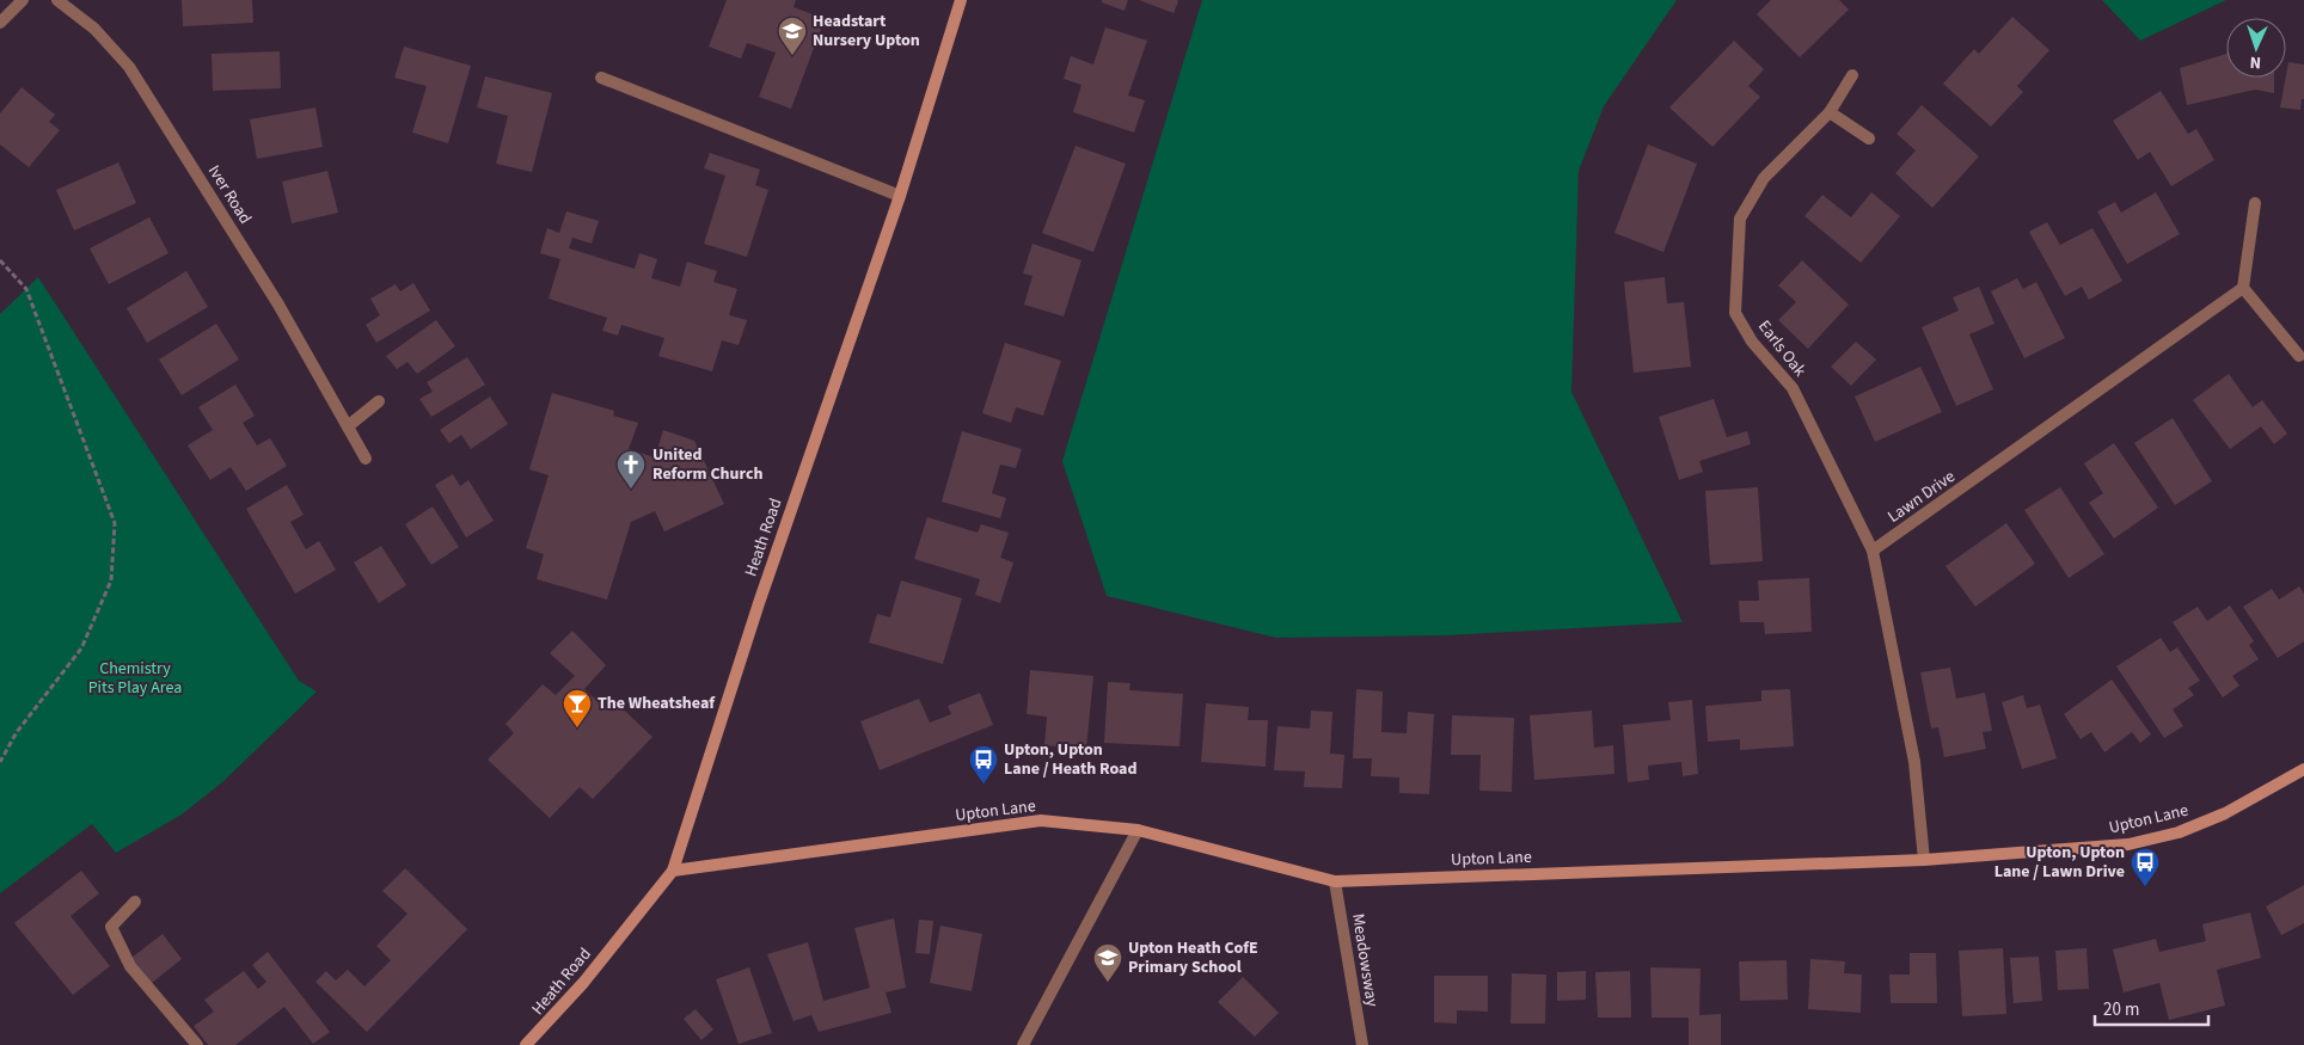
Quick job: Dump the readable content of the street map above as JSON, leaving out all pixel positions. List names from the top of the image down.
{
  "streets": {
    "street": [
      "Iver Road",
      "Earls Oak",
      "Lawn Drive",
      "Heath Road",
      "Upton Lane",
      "Meadowsway"
    ]
  },
  "crossings": [
    ["Earls Oak", "Lawn Drive"],
    ["Heath Road", "Upton Lane"],
    ["Upton Lane", "Meadowsway"]
  ],
  "parks": ["Chemistry Pits Play Area"],
  "places": {
    "school or university": ["Headstart Nursery Upton", "Upton Heath CofE Primary School"],
    "church": ["United Reform Church"],
    "bar": ["The Wheatsheaf"],
    "bus stop": ["Upton, Upton Lane / Heath Road", "Upton, Upton Lane / Lawn Drive"]
  },
  "scale_bar": "20 m",
  "north": "bottom"
}
